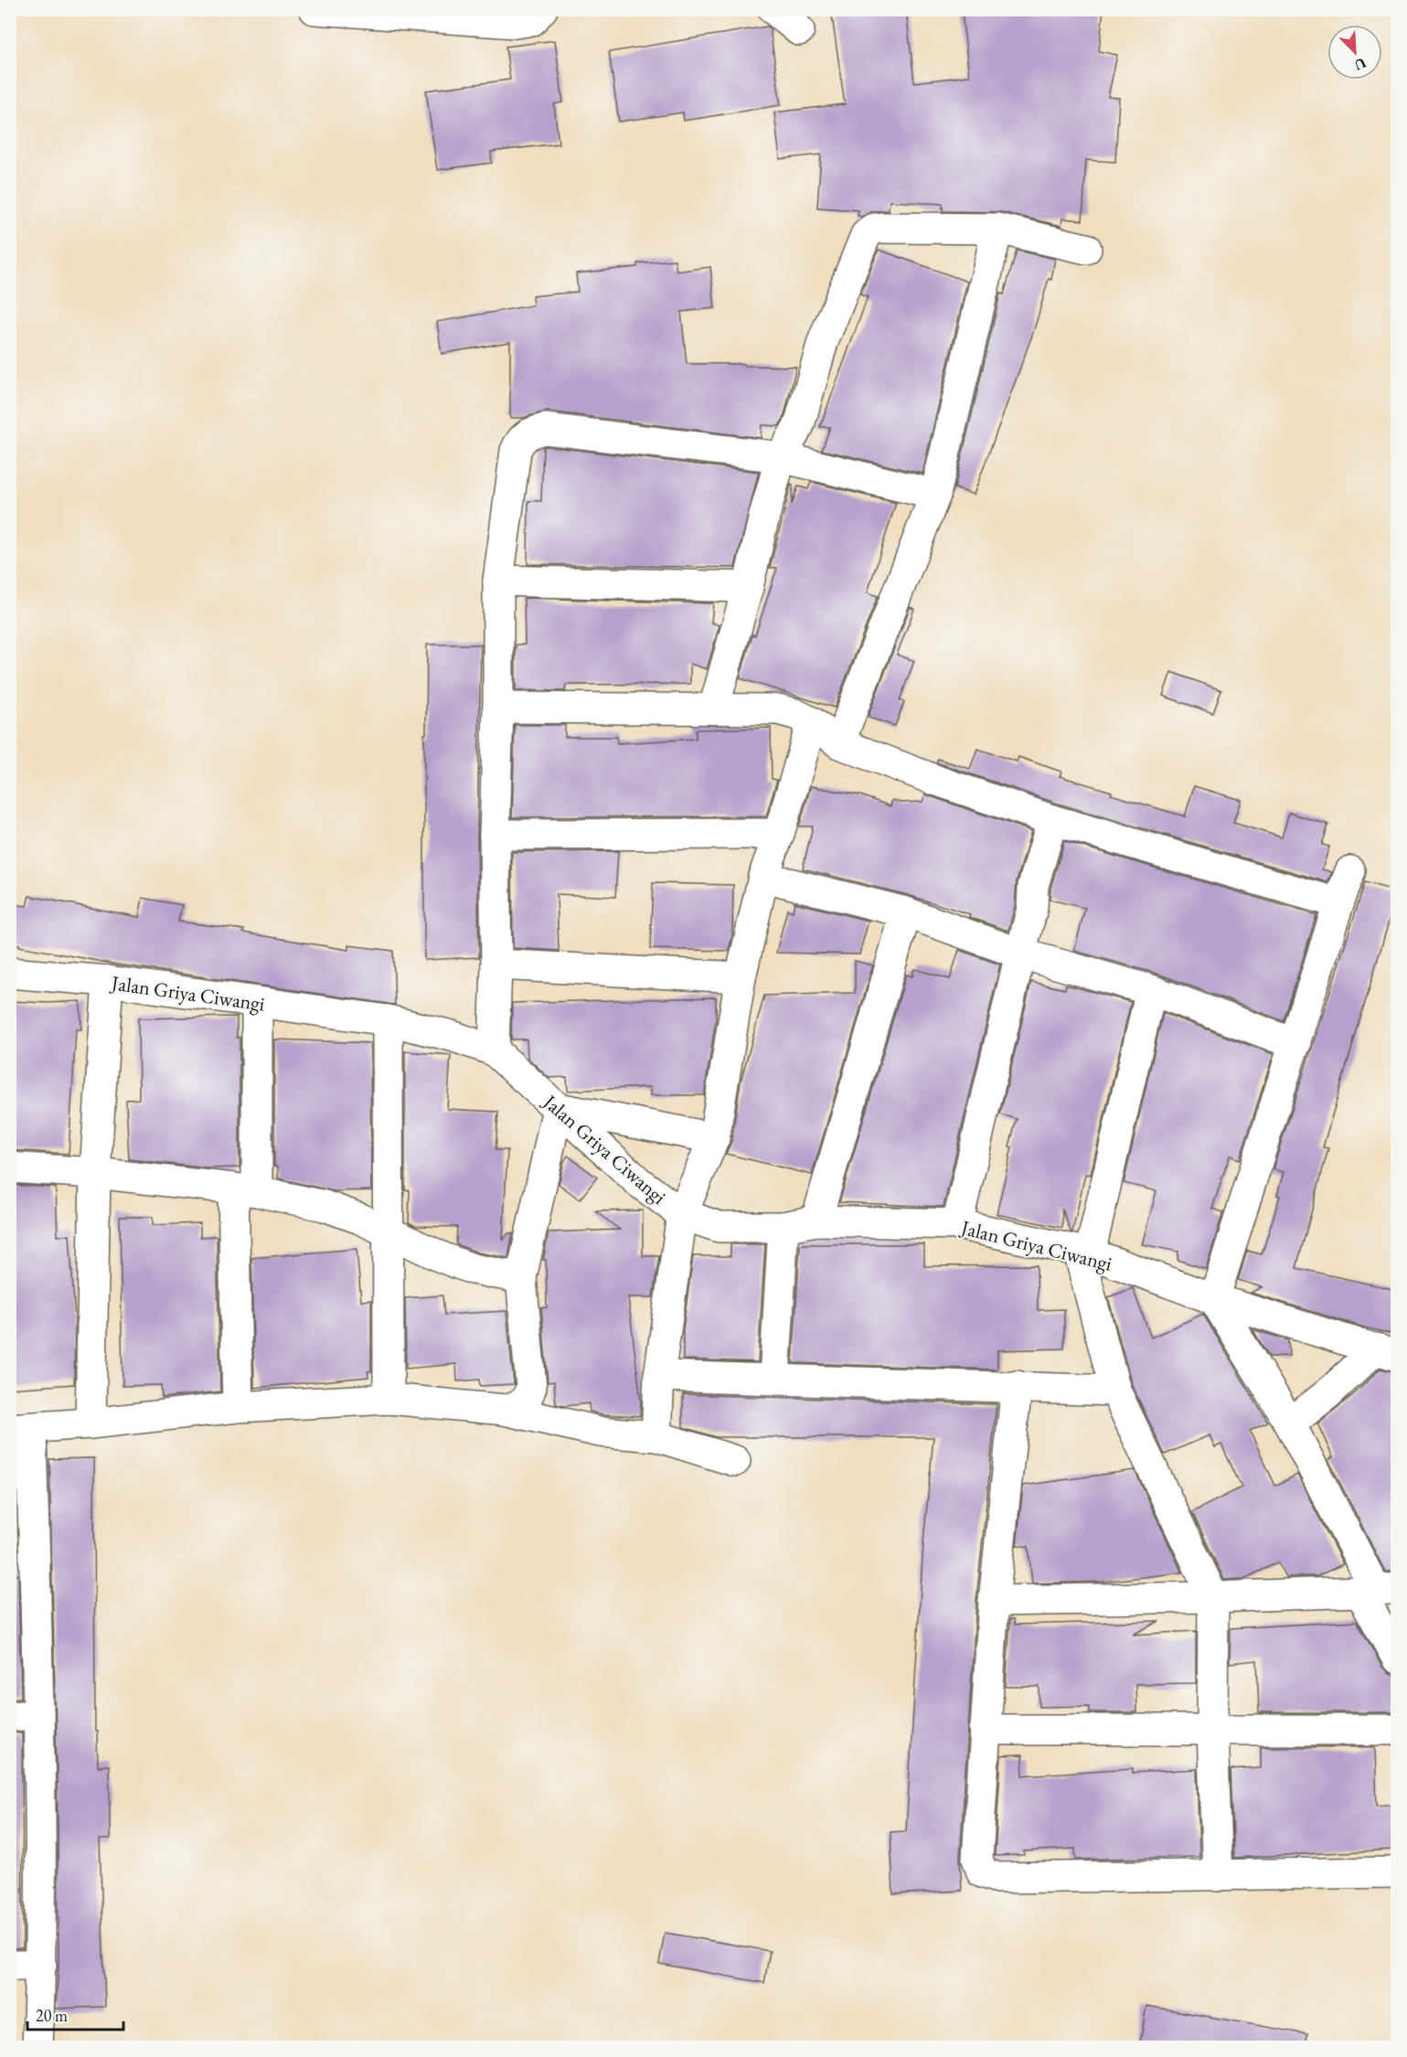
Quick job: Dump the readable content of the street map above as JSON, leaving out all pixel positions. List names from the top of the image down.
{
  "streets": {
    "street": ["Jalan Griya Ciwangi"]
  },
  "scale_bar": "20 m",
  "north": "bottom right"
}
